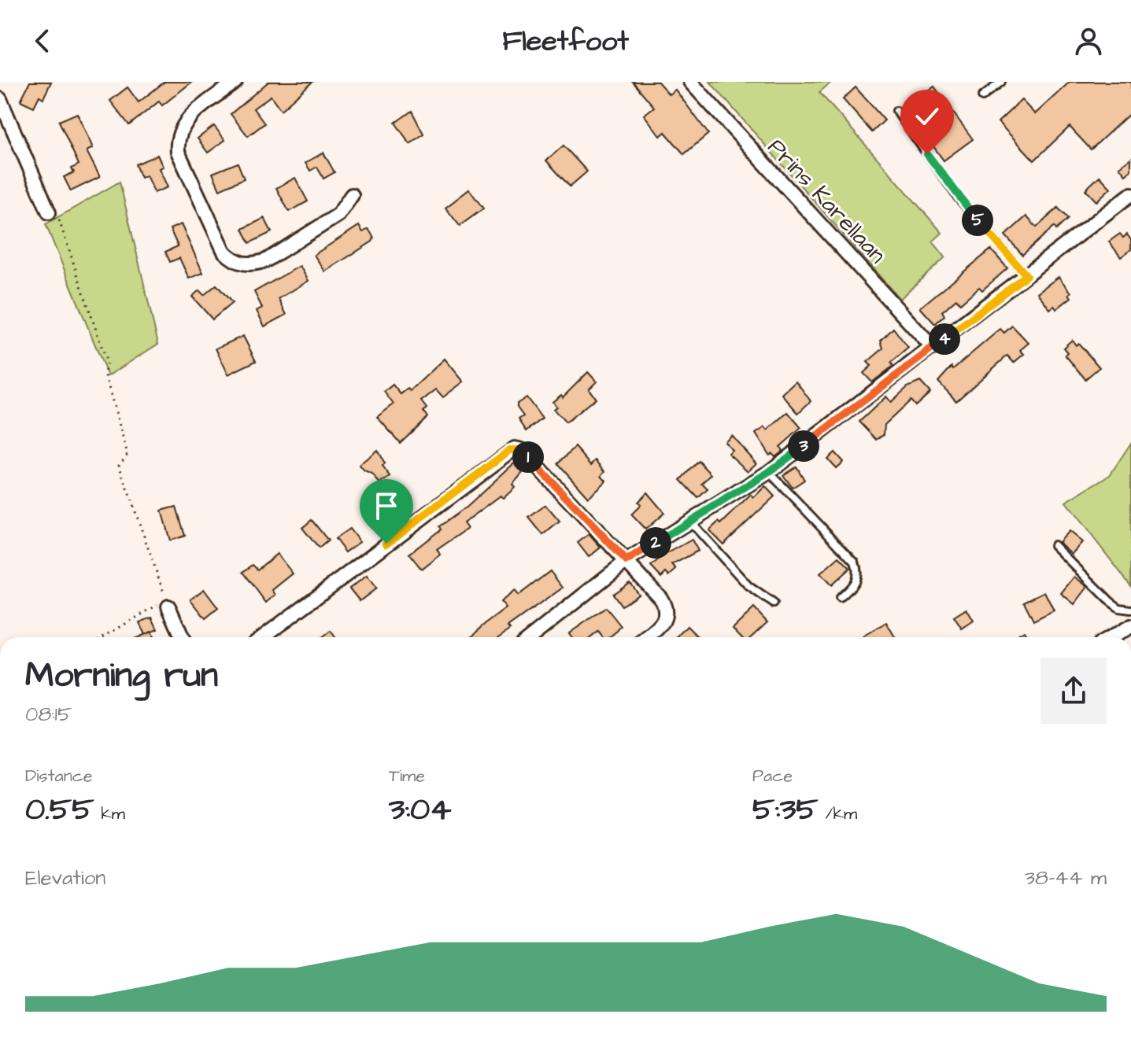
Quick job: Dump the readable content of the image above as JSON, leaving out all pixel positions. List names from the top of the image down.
{
  "streets": {
    "street": ["Prins Karellaan"]
  },
  "page": {
    "header": "Fleetfoot",
    "pins": [
      "5",
      "4",
      "3",
      "1",
      "2"
    ],
    "heading": ["Morning run", "08:15"],
    "stats": [
      ["Distance", "0.55 km"],
      ["Time", "3:04"],
      ["Pace", "5:35 /km"]
    ],
    "chart": ["Elevation", "38–44 m"]
  }
}
